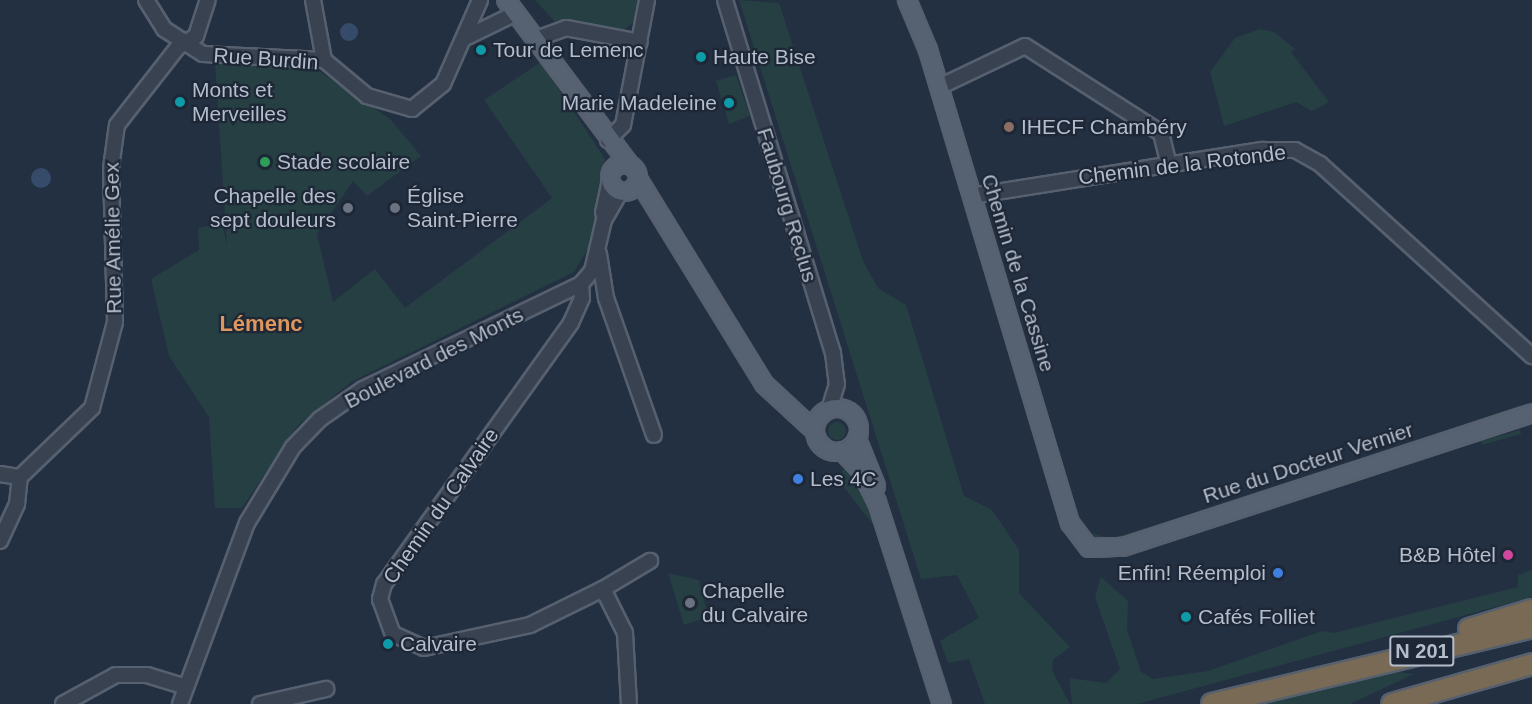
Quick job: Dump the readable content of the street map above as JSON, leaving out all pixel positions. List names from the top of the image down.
{
  "streets": {
    "highway": ["N 201"],
    "main road": ["Chemin de la Cassine", "Rue du Docteur Vernier"],
    "street": [
      "Rue Burdin",
      "Chemin de la Rotonde",
      "Faubourg Reclus",
      "Rue Amélie Gex",
      "Boulevard des Monts",
      "Chemin du Calvaire"
    ]
  },
  "crossings": [
    ["Rue Burdin", "Rue Amélie Gex"],
    ["Chemin de la Rotonde", "Chemin de la Cassine"],
    ["Chemin de la Cassine", "Rue du Docteur Vernier"],
    ["Boulevard des Monts", "Chemin du Calvaire"]
  ],
  "districts": ["Lémenc"],
  "places": [
    "Tour de Lemenc",
    "Haute Bise",
    "Monts et Merveilles",
    "Marie Madeleine",
    "IHECF Chambéry",
    "Stade scolaire",
    "Chapelle des sept douleurs",
    "Église Saint-Pierre",
    "Les 4C",
    "B&B Hôtel",
    "Enfin! Réemploi",
    "Chapelle du Calvaire",
    "Cafés Folliet",
    "Calvaire"
  ]
}
